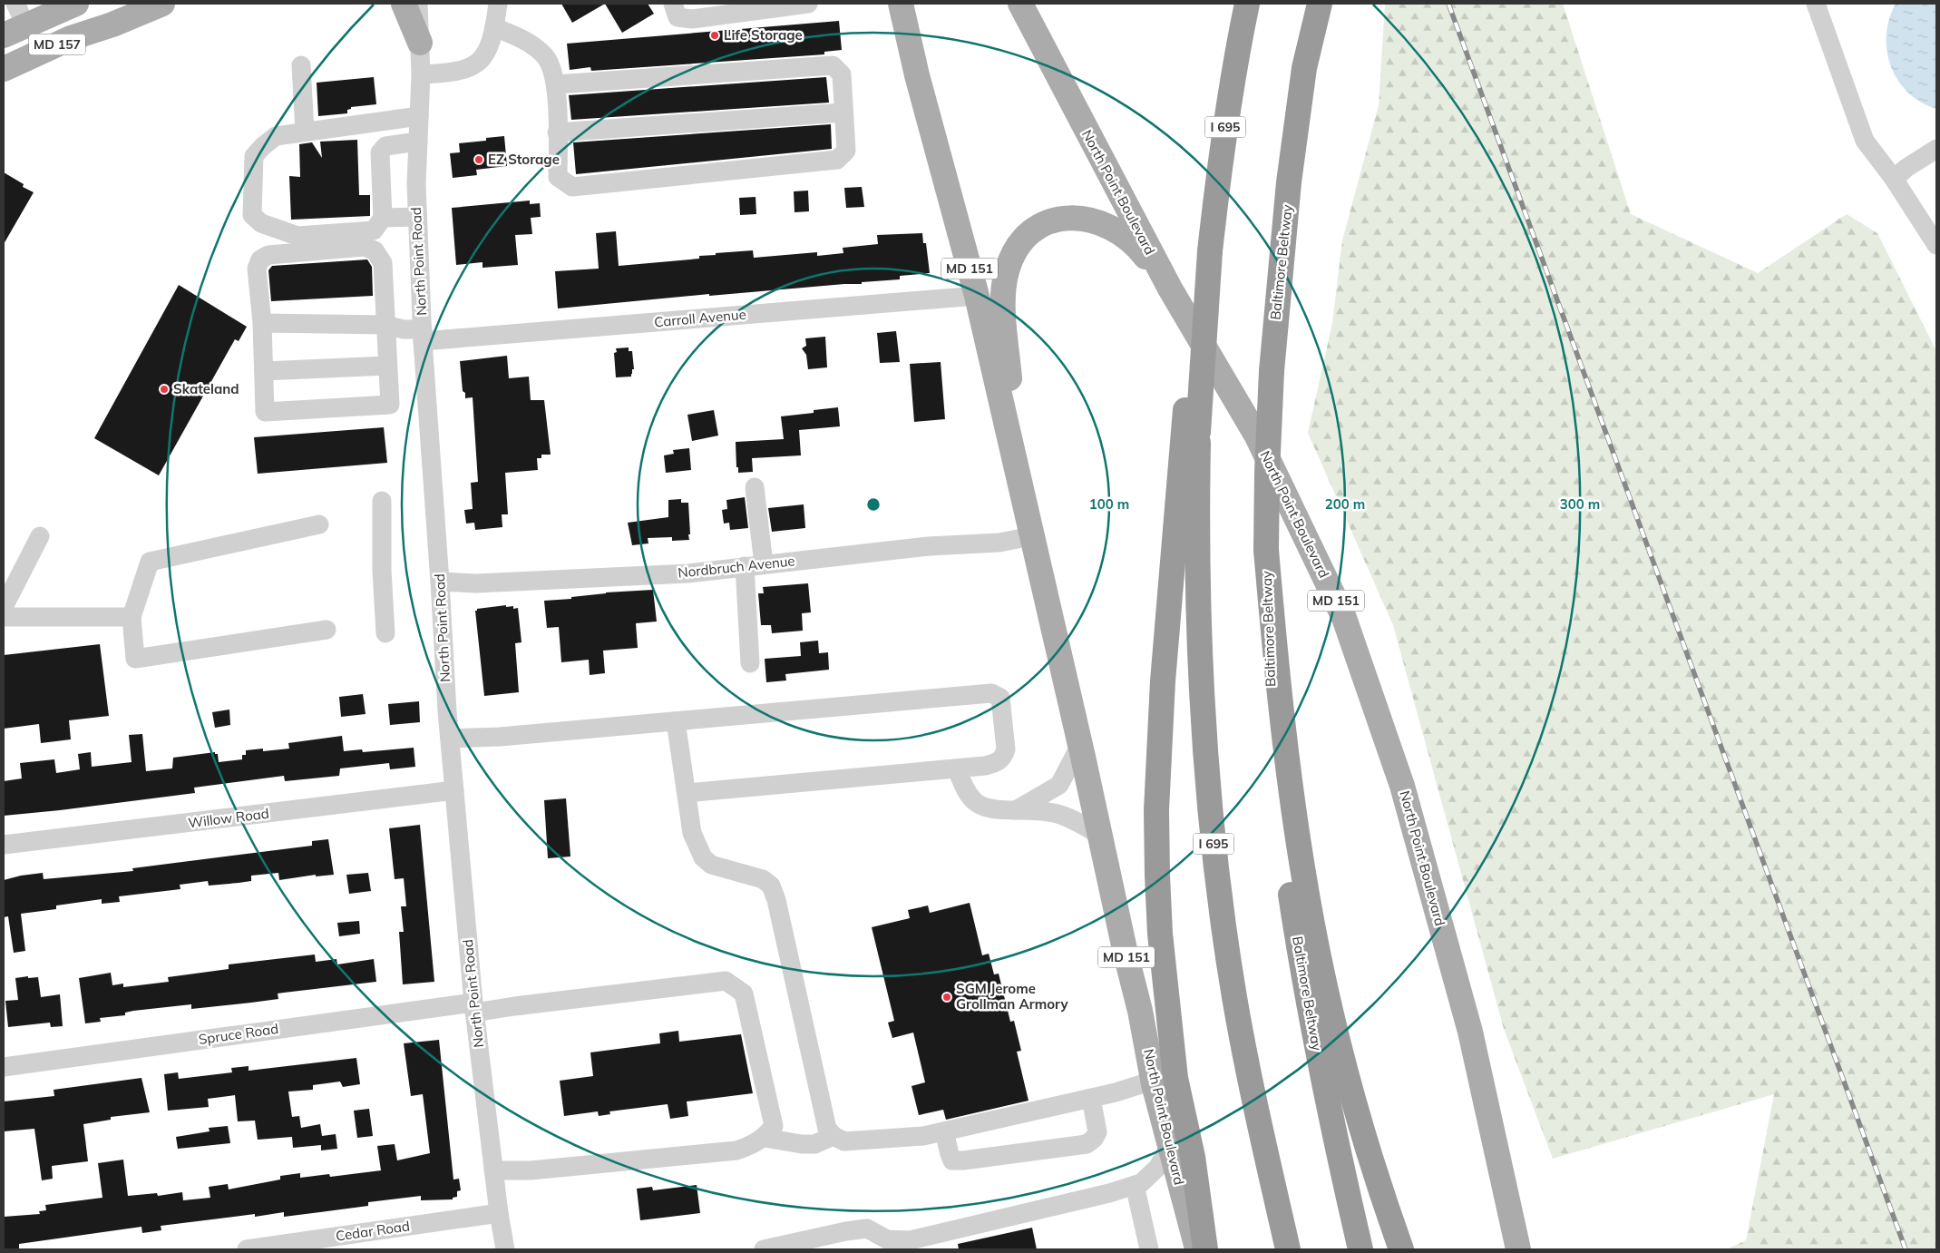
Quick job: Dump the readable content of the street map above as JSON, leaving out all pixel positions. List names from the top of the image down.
{
  "streets": {
    "highway": ["I 695", "Baltimore Beltway"],
    "main road": ["MD 157", "North Point Boulevard", "MD 151"],
    "street": [
      "North Point Road",
      "Carroll Avenue",
      "Nordbruch Avenue",
      "Willow Road",
      "Spruce Road",
      "Cedar Road"
    ]
  },
  "crossings": [
    ["North Point Boulevard", "Carroll Avenue"],
    ["North Point Boulevard", "Nordbruch Avenue"],
    ["North Point Road", "Carroll Avenue"],
    ["North Point Road", "Nordbruch Avenue"],
    ["North Point Road", "Willow Road"],
    ["North Point Road", "Spruce Road"],
    ["North Point Road", "Cedar Road"]
  ],
  "places": [
    "Life Storage",
    "EZ Storage",
    "Skateland",
    "SGM Jerome Grollman Armory"
  ],
  "rings": ["100 m", "200 m", "300 m"]
}
